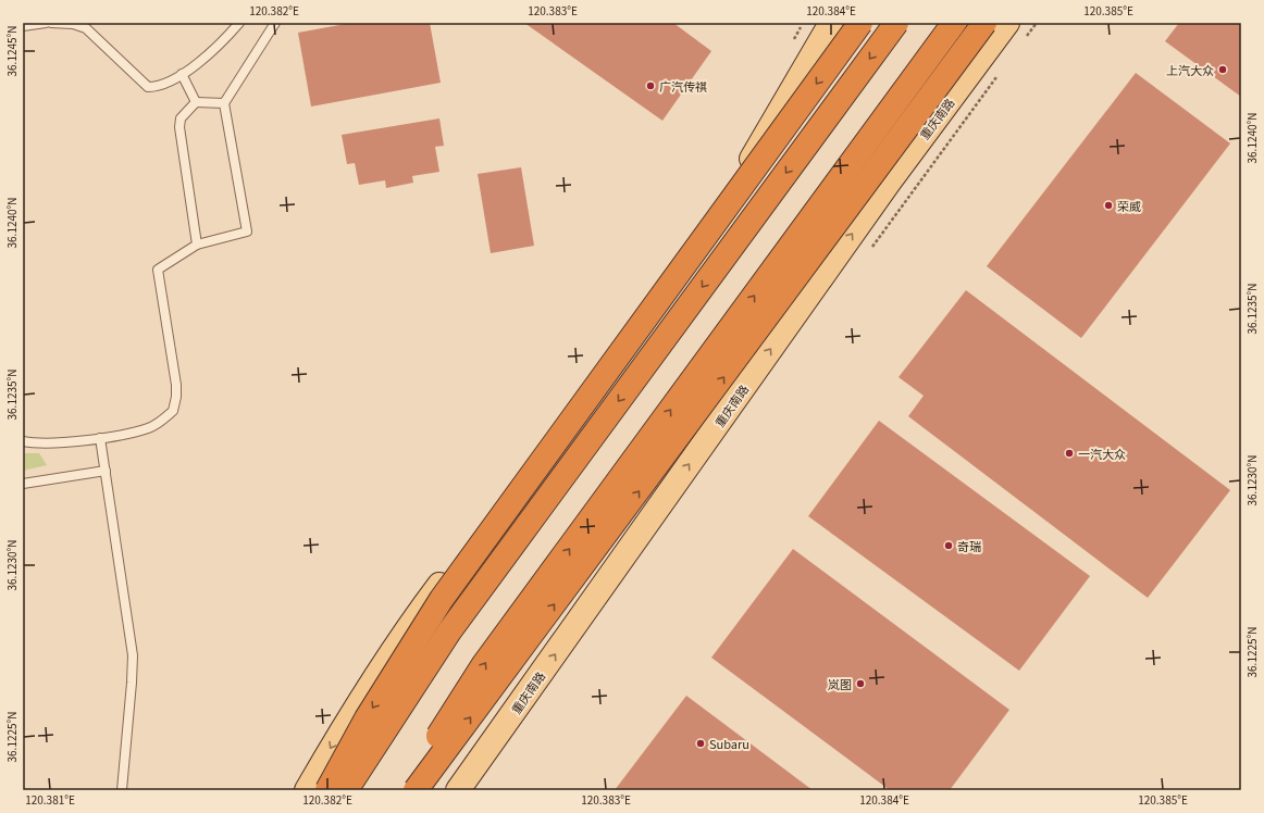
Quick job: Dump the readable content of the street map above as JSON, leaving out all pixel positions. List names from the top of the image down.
{
  "streets": {
    "main road": ["重庆南路"]
  },
  "places": [
    "上汽大众",
    "广汽传祺",
    "荣威",
    "一汽大众",
    "奇瑞",
    "岚图",
    "Subaru"
  ],
  "coordinates": [
    "120.382°E",
    "120.383°E",
    "120.384°E",
    "120.385°E",
    "36.1245°N",
    "36.1240°N",
    "36.1235°N",
    "36.1230°N",
    "36.1225°N",
    "120.381°E"
  ]
}
